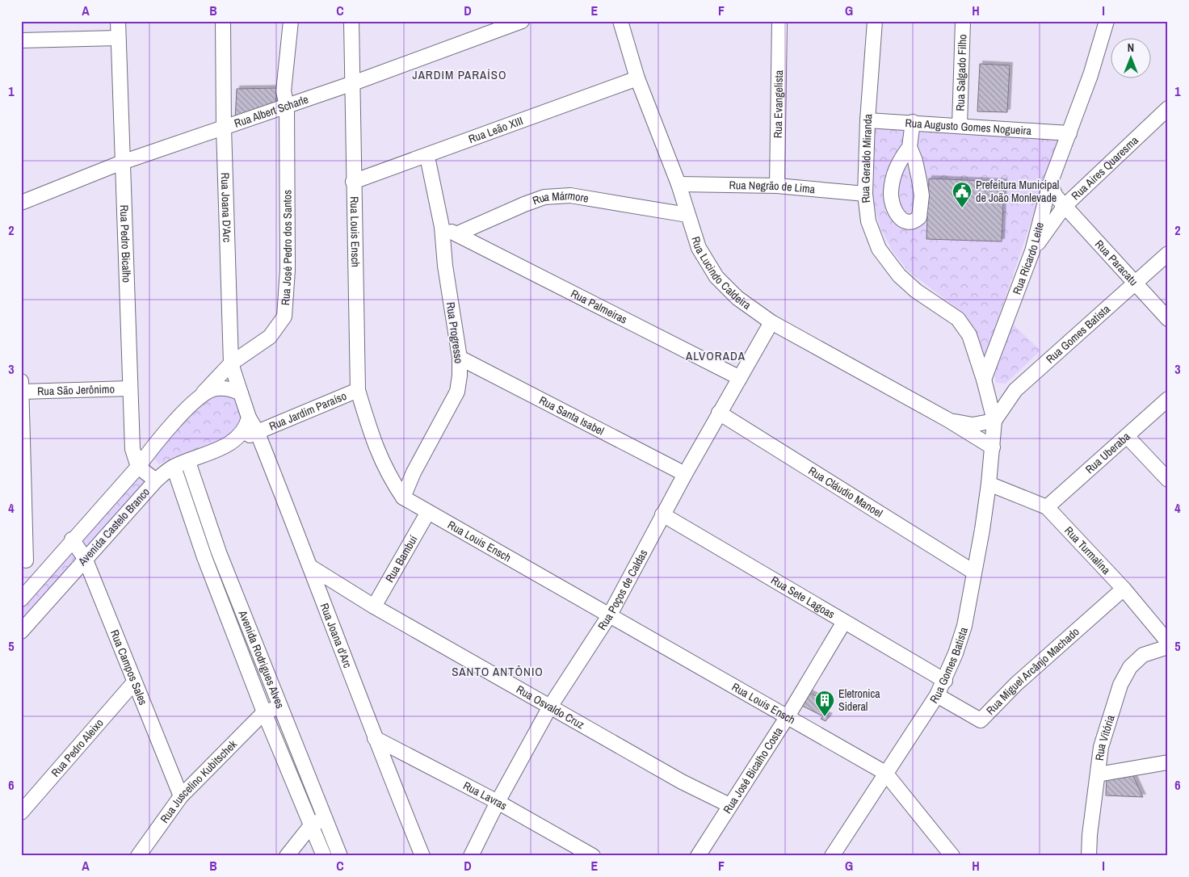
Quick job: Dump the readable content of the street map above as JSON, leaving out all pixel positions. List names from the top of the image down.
{
  "streets": {
    "street": [
      "Rua Salgado Filho",
      "Rua Evangelista",
      "Rua Albert Scharle",
      "Rua Augusto Gomes Nogueira",
      "Rua Leão XIII",
      "Rua Geraldo Miranda",
      "Rua Aires Quaresma",
      "Rua Negrão de Lima",
      "Rua Mármore",
      "Rua Joana D'Arc",
      "Rua Louis Ensch",
      "Rua Pedro Bicalho",
      "Rua José Pedro dos Santos",
      "Rua Ricardo Leite",
      "Rua Paracatu",
      "Rua Lucindo Caldeira",
      "Rua Palmeiras",
      "Rua Progresso",
      "Rua Gomes Batista",
      "Rua São Jerônimo",
      "Rua Jardim Paraíso",
      "Rua Santa Isabel",
      "Rua Uberaba",
      "Rua Cláudio Manoel",
      "Avenida Castelo Branco",
      "Rua Turmalina",
      "Rua Bambuí",
      "Rua Poços de Caldas",
      "Rua Sete Lagoas",
      "Rua Joana d'Arc",
      "Avenida Rodrigues Alves",
      "Rua Campos Sales",
      "Rua Miguel Arcânjo Machado",
      "Rua Osvaldo Cruz",
      "Rua Vitória",
      "Rua Pedro Aleixo",
      "Rua José Bicalho Costa",
      "Rua Juscelino Kubitschek",
      "Rua Lavras"
    ]
  },
  "crossings": [
    ["Rua Salgado Filho", "Rua Augusto Gomes Nogueira"],
    ["Rua Evangelista", "Rua Negrão de Lima"],
    ["Rua Albert Scharle", "Rua Joana D'Arc"],
    ["Rua Albert Scharle", "Rua Louis Ensch"],
    ["Rua Albert Scharle", "Rua Pedro Bicalho"],
    ["Rua Albert Scharle", "Rua José Pedro dos Santos"],
    ["Rua Augusto Gomes Nogueira", "Rua Geraldo Miranda"],
    ["Rua Augusto Gomes Nogueira", "Rua Ricardo Leite"],
    ["Rua Leão XIII", "Rua Louis Ensch"],
    ["Rua Leão XIII", "Rua Lucindo Caldeira"],
    ["Rua Leão XIII", "Rua Progresso"],
    ["Rua Geraldo Miranda", "Rua Negrão de Lima"],
    ["Rua Geraldo Miranda", "Rua Ricardo Leite"],
    ["Rua Geraldo Miranda", "Rua Lucindo Caldeira"],
    ["Rua Geraldo Miranda", "Rua Gomes Batista"],
    ["Rua Aires Quaresma", "Rua Ricardo Leite"],
    ["Rua Aires Quaresma", "Rua Paracatu"],
    ["Rua Negrão de Lima", "Rua Lucindo Caldeira"],
    ["Rua Mármore", "Rua Lucindo Caldeira"],
    ["Rua Mármore", "Rua Palmeiras"],
    ["Rua Joana D'Arc", "Rua José Pedro dos Santos"],
    ["Rua Joana D'Arc", "Avenida Castelo Branco"],
    ["Rua Louis Ensch", "Rua Progresso"],
    ["Rua Louis Ensch", "Rua Gomes Batista"],
    ["Rua Louis Ensch", "Rua Jardim Paraíso"],
    ["Rua Louis Ensch", "Rua Bambuí"],
    ["Rua Louis Ensch", "Rua Poços de Caldas"],
    ["Rua Louis Ensch", "Rua José Bicalho Costa"],
    ["Rua Pedro Bicalho", "Rua São Jerônimo"],
    ["Rua Pedro Bicalho", "Avenida Castelo Branco"],
    ["Rua José Pedro dos Santos", "Avenida Castelo Branco"],
    ["Rua Ricardo Leite", "Rua Paracatu"],
    ["Rua Paracatu", "Rua Gomes Batista"],
    ["Rua Lucindo Caldeira", "Rua Gomes Batista"],
    ["Rua Lucindo Caldeira", "Rua Poços de Caldas"],
    ["Rua Palmeiras", "Rua Poços de Caldas"],
    ["Rua Progresso", "Rua Santa Isabel"],
    ["Rua Gomes Batista", "Rua Cláudio Manoel"],
    ["Rua Gomes Batista", "Rua Turmalina"],
    ["Rua Gomes Batista", "Rua Sete Lagoas"],
    ["Rua Gomes Batista", "Rua Miguel Arcânjo Machado"],
    ["Rua Jardim Paraíso", "Avenida Castelo Branco"],
    ["Rua Jardim Paraíso", "Rua Joana d'Arc"],
    ["Rua Santa Isabel", "Rua Poços de Caldas"],
    ["Rua Uberaba", "Rua Turmalina"],
    ["Rua Cláudio Manoel", "Rua Poços de Caldas"],
    ["Avenida Castelo Branco", "Rua Joana d'Arc"],
    ["Avenida Castelo Branco", "Avenida Rodrigues Alves"],
    ["Avenida Castelo Branco", "Rua Campos Sales"],
    ["Rua Turmalina", "Rua Miguel Arcânjo Machado"],
    ["Rua Bambuí", "Rua Osvaldo Cruz"],
    ["Rua Poços de Caldas", "Rua Sete Lagoas"],
    ["Rua Poços de Caldas", "Rua Osvaldo Cruz"],
    ["Rua Poços de Caldas", "Rua Lavras"],
    ["Rua Sete Lagoas", "Rua José Bicalho Costa"],
    ["Rua Joana d'Arc", "Rua Osvaldo Cruz"],
    ["Rua Joana d'Arc", "Rua Lavras"],
    ["Avenida Rodrigues Alves", "Rua Juscelino Kubitschek"],
    ["Rua Campos Sales", "Rua Pedro Aleixo"],
    ["Rua Campos Sales", "Rua Juscelino Kubitschek"],
    ["Rua Osvaldo Cruz", "Rua José Bicalho Costa"]
  ],
  "districts": ["JARDIM PARAÍSO", "ALVORADA", "SANTO ANTÔNIO"],
  "places": {
    "public building": ["Prefeitura Municipal de João Monlevade"],
    "building": ["Eletronica Sideral"]
  },
  "north": "top",
  "grid": {
    "columns": [
      "A",
      "B",
      "C",
      "D",
      "E",
      "F",
      "G",
      "H",
      "I"
    ],
    "rows": [
      "1",
      "2",
      "3",
      "4",
      "5",
      "6"
    ]
  }
}
